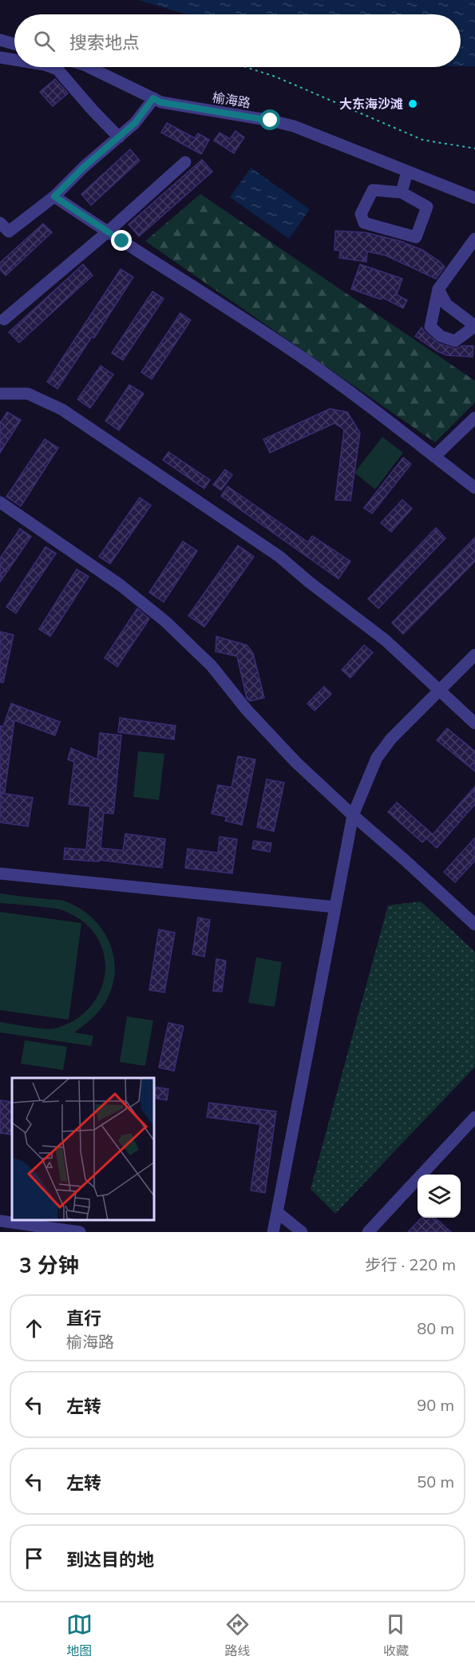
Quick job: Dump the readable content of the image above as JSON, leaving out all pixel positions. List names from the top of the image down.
{
  "streets": {
    "street": ["榆海路"]
  },
  "places": ["大东海沙滩"],
  "page": {
    "search": "搜索地点",
    "heading": ["3 分钟", "步行 · 220 m"],
    "list": [
      ["直行", "榆海路", "80 m"],
      ["左转", "90 m"],
      ["左转", "50 m"],
      "到达目的地"
    ],
    "nav": ["地图", "路线", "收藏"]
  }
}
